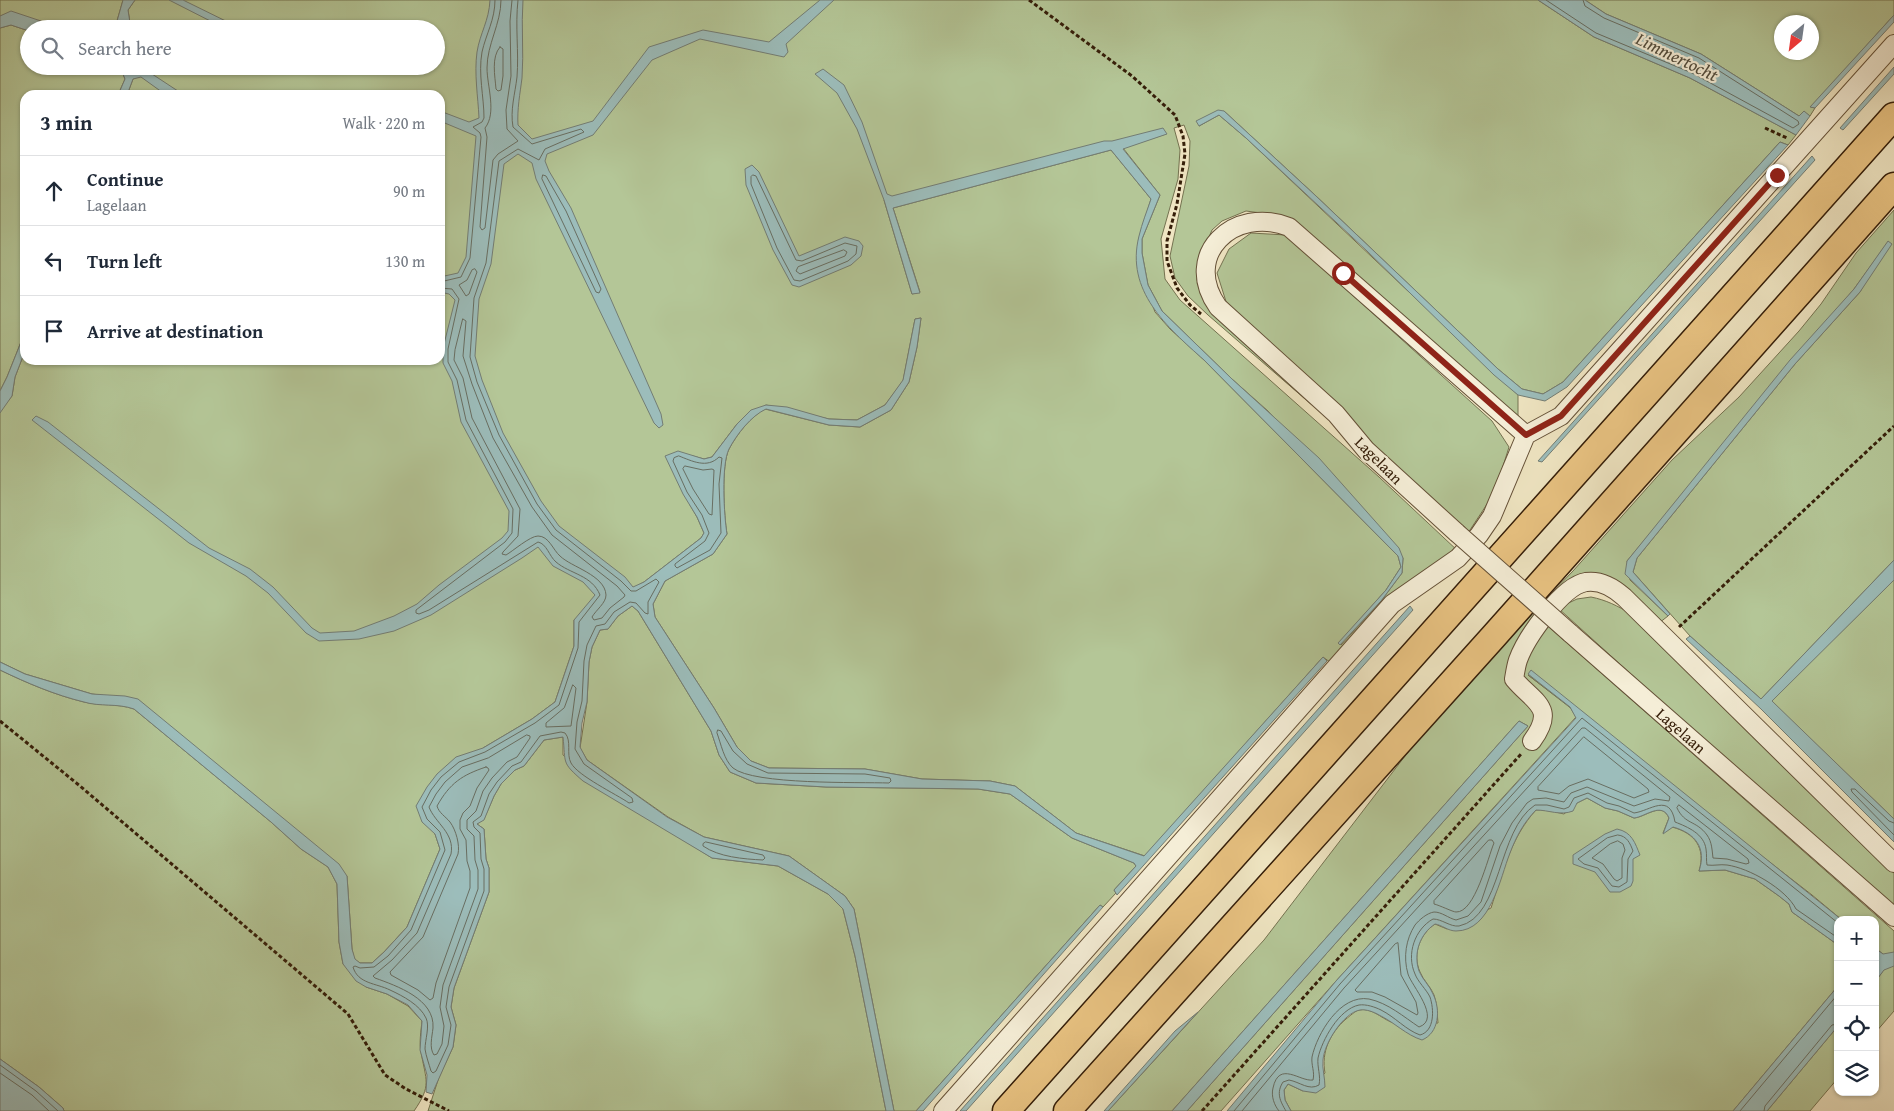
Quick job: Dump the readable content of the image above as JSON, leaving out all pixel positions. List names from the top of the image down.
{
  "streets": {
    "street": ["Lagelaan"]
  },
  "water": ["Limmertocht"],
  "north": "bottom left",
  "page": {
    "search": "Search here",
    "heading": ["3 min", "Walk · 220 m"],
    "list": [
      ["Continue", "Lagelaan", "90 m"],
      ["Turn left", "130 m"],
      "Arrive at destination"
    ],
    "map_buttons": ["+", "−"]
  }
}
